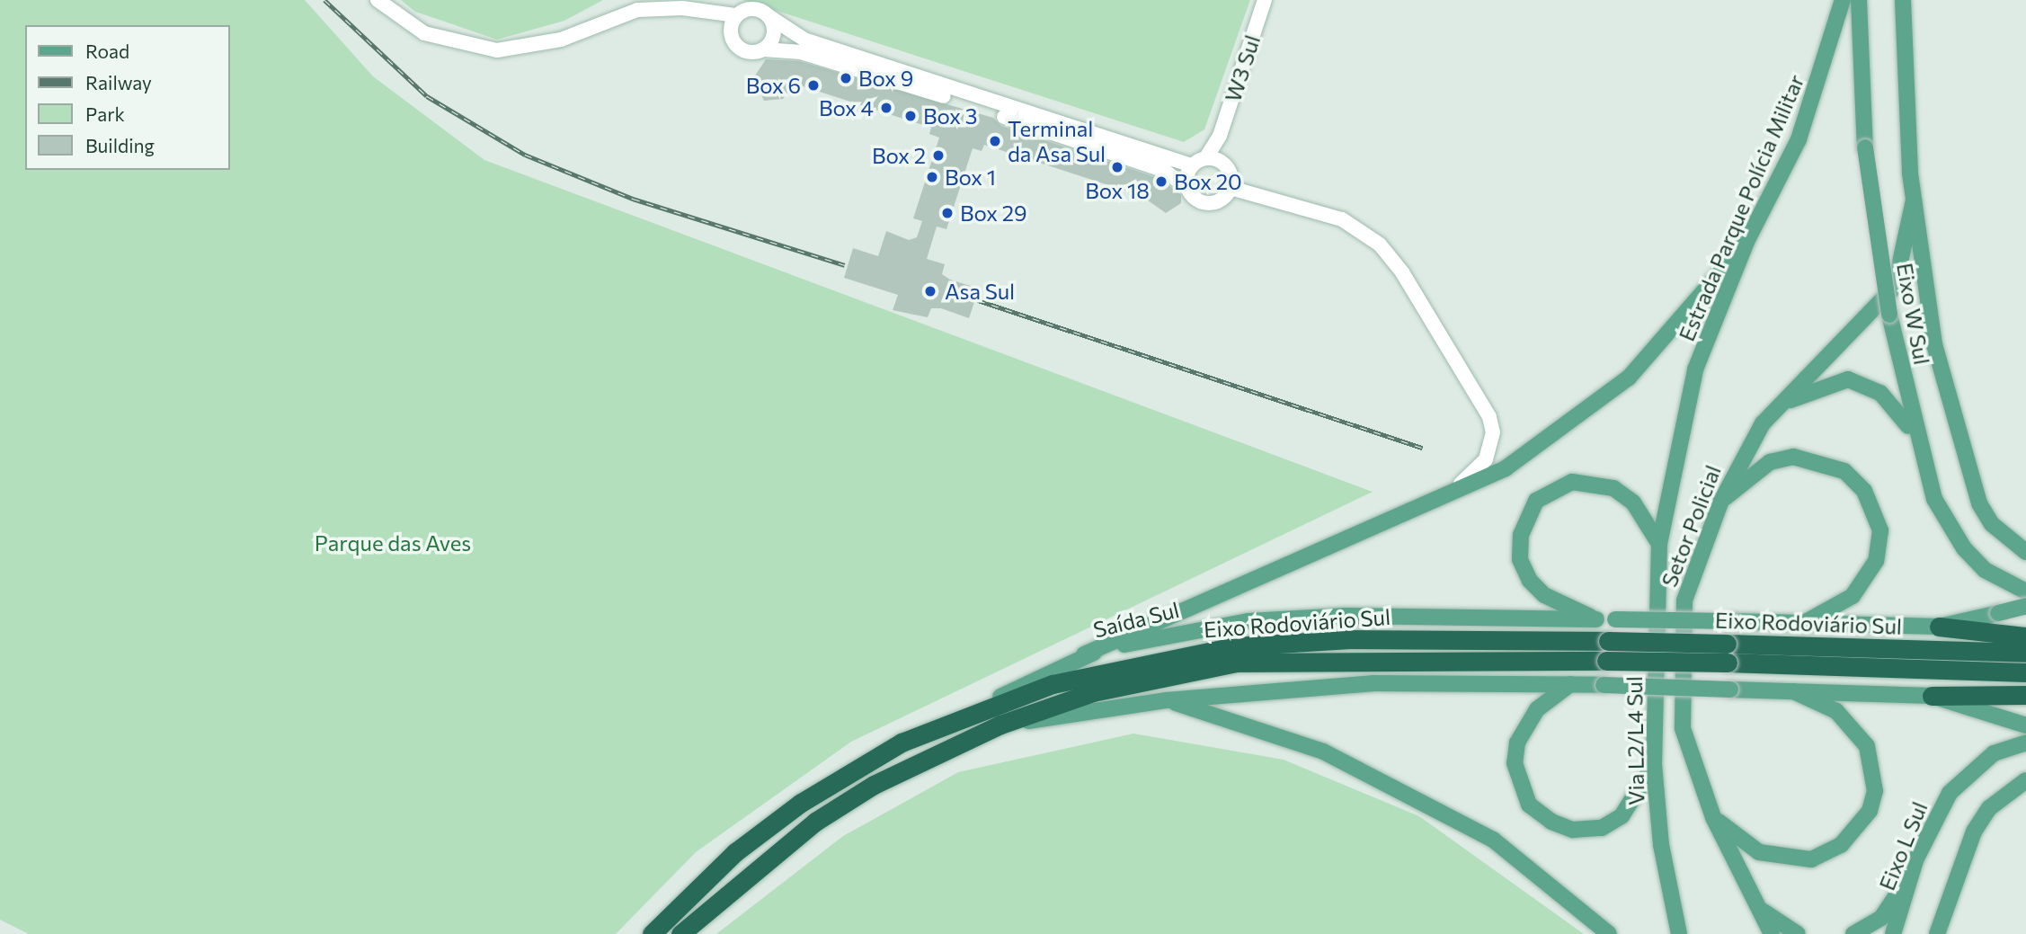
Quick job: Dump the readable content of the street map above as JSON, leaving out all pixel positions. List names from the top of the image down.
{
  "streets": {
    "highway": ["Eixo Rodoviário Sul"],
    "main road": [
      "Estrada Parque Polícia Militar",
      "Eixo W Sul",
      "Setor Policial",
      "Saída Sul",
      "Via L2/L4 Sul",
      "Eixo L Sul"
    ],
    "street": ["W3 Sul"]
  },
  "crossings": [
    ["Estrada Parque Polícia Militar", "Via L2/L4 Sul"],
    ["Saída Sul", "Eixo Rodoviário Sul"]
  ],
  "parks": ["Parque das Aves"],
  "places": [
    "Box 9",
    "Box 6",
    "Box 4",
    "Box 3",
    "Terminal da Asa Sul",
    "Box 2",
    "Box 18",
    "Box 1",
    "Box 20",
    "Box 29",
    "Asa Sul"
  ],
  "legend": [
    "Road",
    "Railway",
    "Park",
    "Building"
  ]
}
